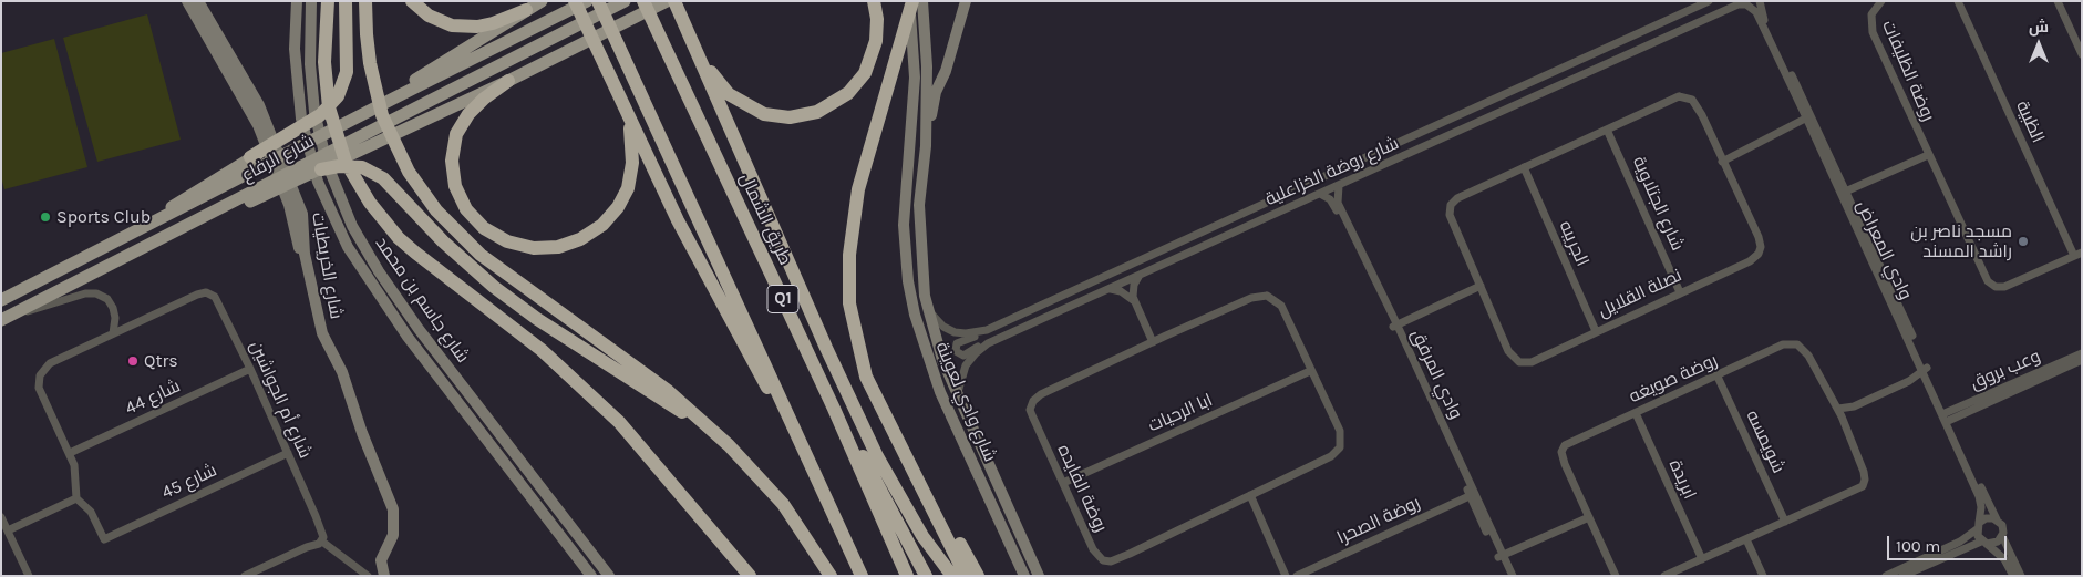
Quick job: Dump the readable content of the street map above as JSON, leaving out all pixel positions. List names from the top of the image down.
{
  "streets": {
    "highway": ["طريق الشمال", "Q1"],
    "main road": [
      "شارع الرفاع",
      "شارع الخريطيات",
      "شارع جاسم بن محمد",
      "شارع وادي لعوينة"
    ],
    "street": [
      "روضة الظليفات",
      "الظبية",
      "شارع روضة الخزاعلية",
      "شارع الجتلاوية",
      "الجريبه",
      "وادي المعراض",
      "نصلة القلايل",
      "وعب بروق",
      "وادي المرفق",
      "روضة صويغه",
      "شارع 44",
      "شارع أم الجواشين",
      "ابا الرحيات",
      "شويمسه",
      "ابريدة",
      "شارع 45",
      "روضة الفايده",
      "روضة الصحرا"
    ]
  },
  "crossings": [
    ["روضة الظليفات", "الظبية"],
    ["شارع روضة الخزاعلية", "وادي المعراض"],
    ["شارع روضة الخزاعلية", "وادي المرفق"],
    ["شارع روضة الخزاعلية", "شارع وادي لعوينة"],
    ["شارع الجتلاوية", "نصلة القلايل"],
    ["الجريبه", "نصلة القلايل"],
    ["وادي المعراض", "وعب بروق"],
    ["وادي المرفق", "روضة الصحرا"],
    ["روضة صويغه", "شويمسه"],
    ["روضة صويغه", "ابريدة"],
    ["شارع 44", "شارع أم الجواشين"],
    ["شارع أم الجواشين", "شارع 45"],
    ["ابا الرحيات", "روضة الفايده"]
  ],
  "places": ["Sports Club", "مسجد ناصر بن راشد المسند", "Qtrs"],
  "scale_bar": "100 m",
  "north": "top"
}
